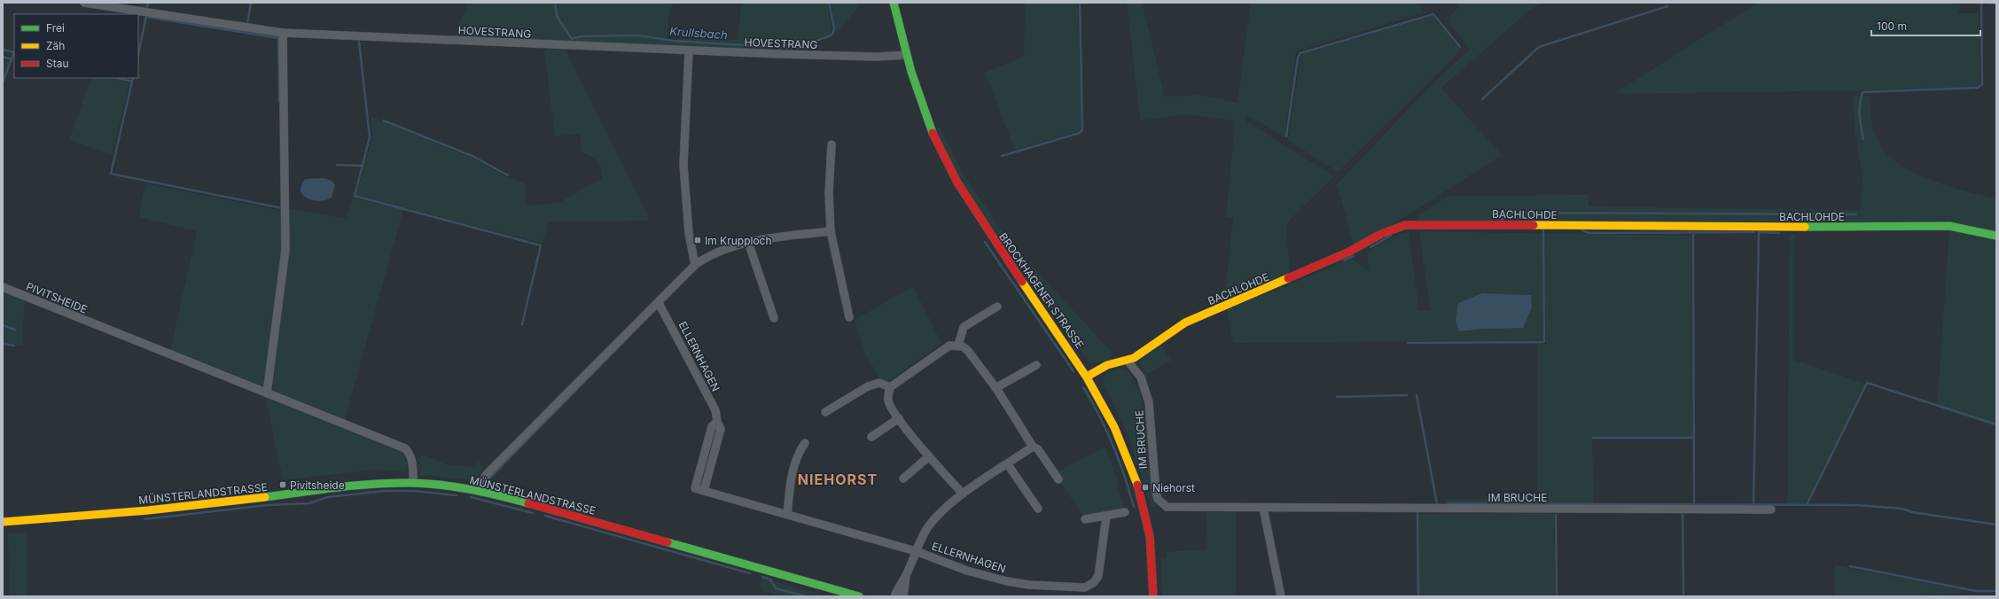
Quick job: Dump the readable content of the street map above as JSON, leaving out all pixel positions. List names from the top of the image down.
{
  "streets": {
    "main road": ["BACHLOHDE", "BROCKHAGENER STRASSE", "MÜNSTERLANDSTRASSE"],
    "street": [
      "HOVESTRANG",
      "PIVITSHEIDE",
      "ELLERNHAGEN",
      "IM BRUCHE"
    ]
  },
  "crossings": [
    ["HOVESTRANG", "BROCKHAGENER STRASSE"],
    ["BACHLOHDE", "BROCKHAGENER STRASSE"],
    ["BACHLOHDE", "IM BRUCHE"],
    ["PIVITSHEIDE", "MÜNSTERLANDSTRASSE"]
  ],
  "districts": ["NIEHORST"],
  "water": ["Krullsbach"],
  "places": {
    "transit": ["Im Krupploch", "Pivitsheide", "Niehorst"]
  },
  "legend": ["Frei", "Zäh", "Stau"],
  "scale_bar": "100 m"
}
